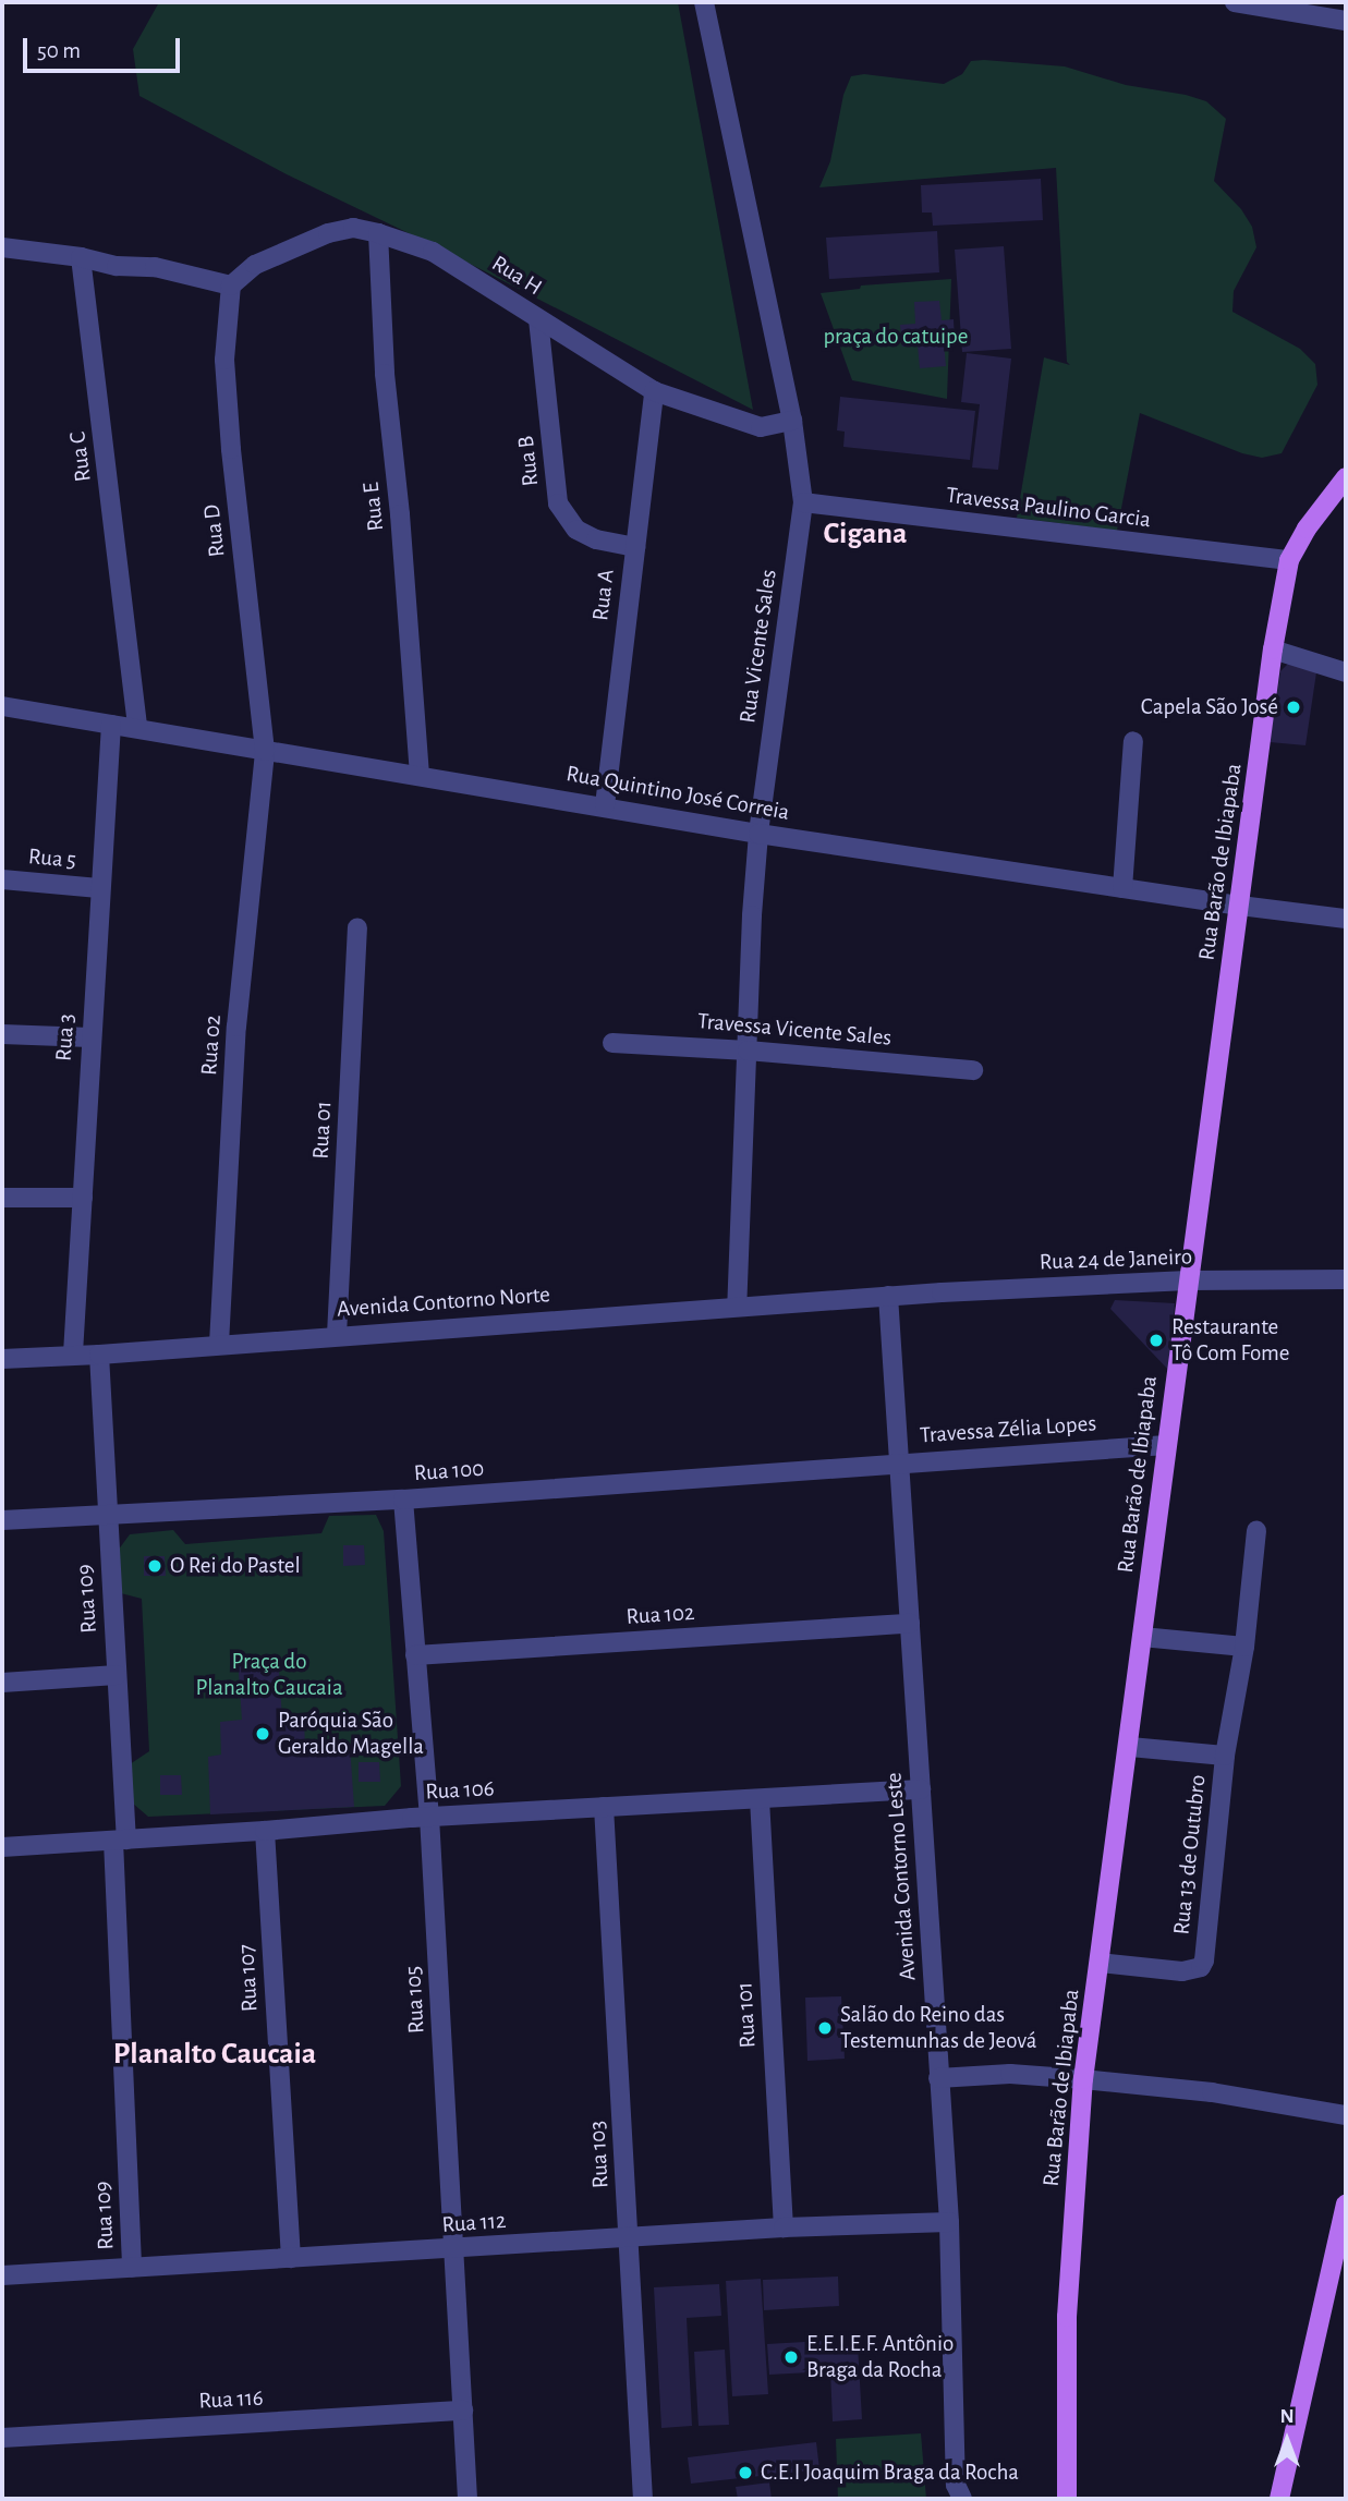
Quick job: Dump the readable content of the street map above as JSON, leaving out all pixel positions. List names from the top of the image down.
{
  "streets": {
    "main road": ["Rua Barão de Ibiapaba"],
    "street": [
      "Rua H",
      "Rua C",
      "Rua B",
      "Rua E",
      "Travessa Paulino Garcia",
      "Rua D",
      "Rua A",
      "Rua Vicente Sales",
      "Rua Quintino José Correia",
      "Rua 5",
      "Travessa Vicente Sales",
      "Rua 3",
      "Rua 02",
      "Rua 01",
      "Rua 24 de Janeiro",
      "Avenida Contorno Norte",
      "Travessa Zélia Lopes",
      "Rua 100",
      "Rua 109",
      "Rua 102",
      "Rua 106",
      "Rua 13 de Outubro",
      "Avenida Contorno Leste",
      "Rua 107",
      "Rua 105",
      "Rua 101",
      "Rua 103",
      "Rua 112",
      "Rua 116"
    ]
  },
  "crossings": [
    ["Rua H", "Rua B"],
    ["Rua H", "Rua E"],
    ["Rua H", "Rua D"],
    ["Rua H", "Rua A"],
    ["Rua H", "Rua Vicente Sales"],
    ["Rua C", "Rua Quintino José Correia"],
    ["Rua B", "Rua A"],
    ["Rua E", "Rua Quintino José Correia"],
    ["Travessa Paulino Garcia", "Rua Vicente Sales"],
    ["Travessa Paulino Garcia", "Rua Barão de Ibiapaba"],
    ["Rua D", "Rua Quintino José Correia"],
    ["Rua D", "Rua 02"],
    ["Rua A", "Rua Quintino José Correia"],
    ["Rua Vicente Sales", "Rua Quintino José Correia"],
    ["Rua Vicente Sales", "Travessa Vicente Sales"],
    ["Rua Vicente Sales", "Avenida Contorno Norte"],
    ["Rua Quintino José Correia", "Rua Barão de Ibiapaba"],
    ["Rua Quintino José Correia", "Rua 3"],
    ["Rua Quintino José Correia", "Rua 02"],
    ["Rua 5", "Rua 3"],
    ["Rua Barão de Ibiapaba", "Rua 24 de Janeiro"],
    ["Rua Barão de Ibiapaba", "Travessa Zélia Lopes"],
    ["Rua Barão de Ibiapaba", "Rua 13 de Outubro"],
    ["Rua 3", "Avenida Contorno Norte"],
    ["Rua 02", "Avenida Contorno Norte"],
    ["Rua 01", "Avenida Contorno Norte"],
    ["Rua 24 de Janeiro", "Avenida Contorno Norte"],
    ["Rua 24 de Janeiro", "Avenida Contorno Leste"],
    ["Avenida Contorno Norte", "Rua 109"],
    ["Avenida Contorno Norte", "Avenida Contorno Leste"],
    ["Travessa Zélia Lopes", "Rua 100"],
    ["Travessa Zélia Lopes", "Avenida Contorno Leste"],
    ["Rua 100", "Rua 109"],
    ["Rua 100", "Avenida Contorno Leste"],
    ["Rua 100", "Rua 105"],
    ["Rua 109", "Rua 106"],
    ["Rua 109", "Rua 112"],
    ["Rua 102", "Avenida Contorno Leste"],
    ["Rua 102", "Rua 105"],
    ["Rua 106", "Avenida Contorno Leste"],
    ["Rua 106", "Rua 107"],
    ["Rua 106", "Rua 105"],
    ["Rua 106", "Rua 101"],
    ["Rua 106", "Rua 103"],
    ["Avenida Contorno Leste", "Rua 112"],
    ["Rua 107", "Rua 112"],
    ["Rua 105", "Rua 112"],
    ["Rua 105", "Rua 116"],
    ["Rua 101", "Rua 112"],
    ["Rua 103", "Rua 112"]
  ],
  "districts": ["Cigana", "Planalto Caucaia"],
  "parks": ["praça do catuipe", "Praça do Planalto Caucaia"],
  "places": [
    "Capela São José",
    "Restaurante Tô Com Fome",
    "O Rei do Pastel",
    "Paróquia São Geraldo Magella",
    "Salão do Reino das Testemunhas de Jeová",
    "E.E.I.E.F. Antônio Braga da Rocha",
    "C.E.I Joaquim Braga da Rocha"
  ],
  "scale_bar": "50 m",
  "north": "top"
}
